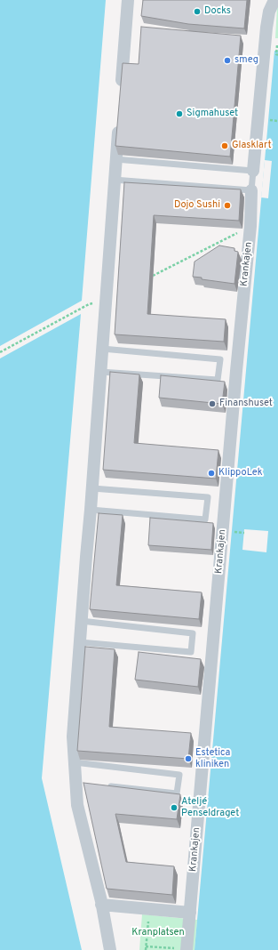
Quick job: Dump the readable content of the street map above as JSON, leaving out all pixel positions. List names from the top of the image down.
{
  "streets": {
    "street": ["Krankajen"]
  },
  "parks": ["Kranplatsen"],
  "places": [
    "Docks",
    "smeg",
    "Sigmahuset",
    "Glasklart",
    "Dojo Sushi",
    "Finanshuset",
    "KlippoLek",
    "Estetica kliniken",
    "Ateljé Penseldraget"
  ]
}
